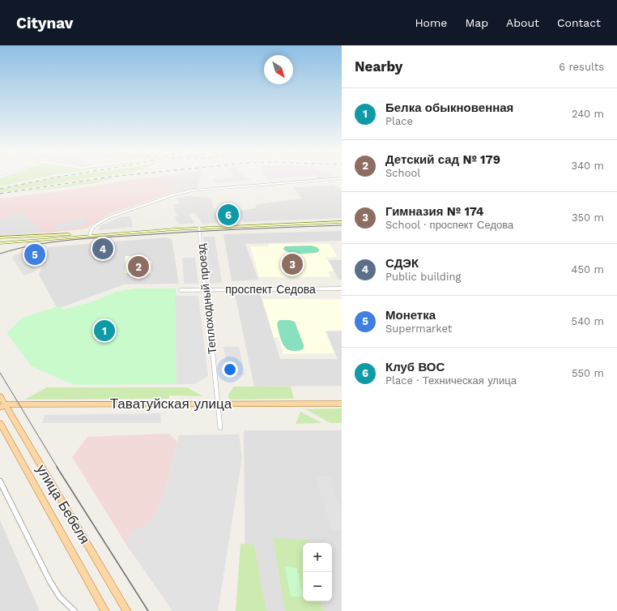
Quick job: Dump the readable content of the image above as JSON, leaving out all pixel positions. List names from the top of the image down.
{
  "streets": {
    "main road": ["Таватуйская улица", "улица Бебеля"],
    "street": ["проспект Седова", "Теплоходный проезд"]
  },
  "crossings": [
    ["проспект Седова", "Теплоходный проезд"],
    ["Теплоходный проезд", "Таватуйская улица"],
    ["Таватуйская улица", "улица Бебеля"]
  ],
  "north": "bottom right",
  "page": {
    "header": "Citynav",
    "nav": [
      "Home",
      "Map",
      "About",
      "Contact"
    ],
    "heading": ["Nearby", "6 results"],
    "list": [
      {
        "mark": "1",
        "name": "Белка обыкновенная",
        "note": "Place",
        "value": "240 m"
      },
      {
        "mark": "2",
        "name": "Детский сад № 179",
        "note": "School",
        "value": "340 m"
      },
      {
        "mark": "3",
        "name": "Гимназия № 174",
        "note": "School · проспект Седова",
        "value": "350 m"
      },
      {
        "mark": "4",
        "name": "СДЭК",
        "note": "Public building",
        "value": "450 m"
      },
      {
        "mark": "5",
        "name": "Монетка",
        "note": "Supermarket",
        "value": "540 m"
      },
      {
        "mark": "6",
        "name": "Клуб ВОС",
        "note": "Place · Техническая улица",
        "value": "550 m"
      }
    ],
    "pins": [
      "6",
      "4",
      "5",
      "3",
      "2",
      "1"
    ],
    "map_buttons": ["+", "−"]
  }
}
